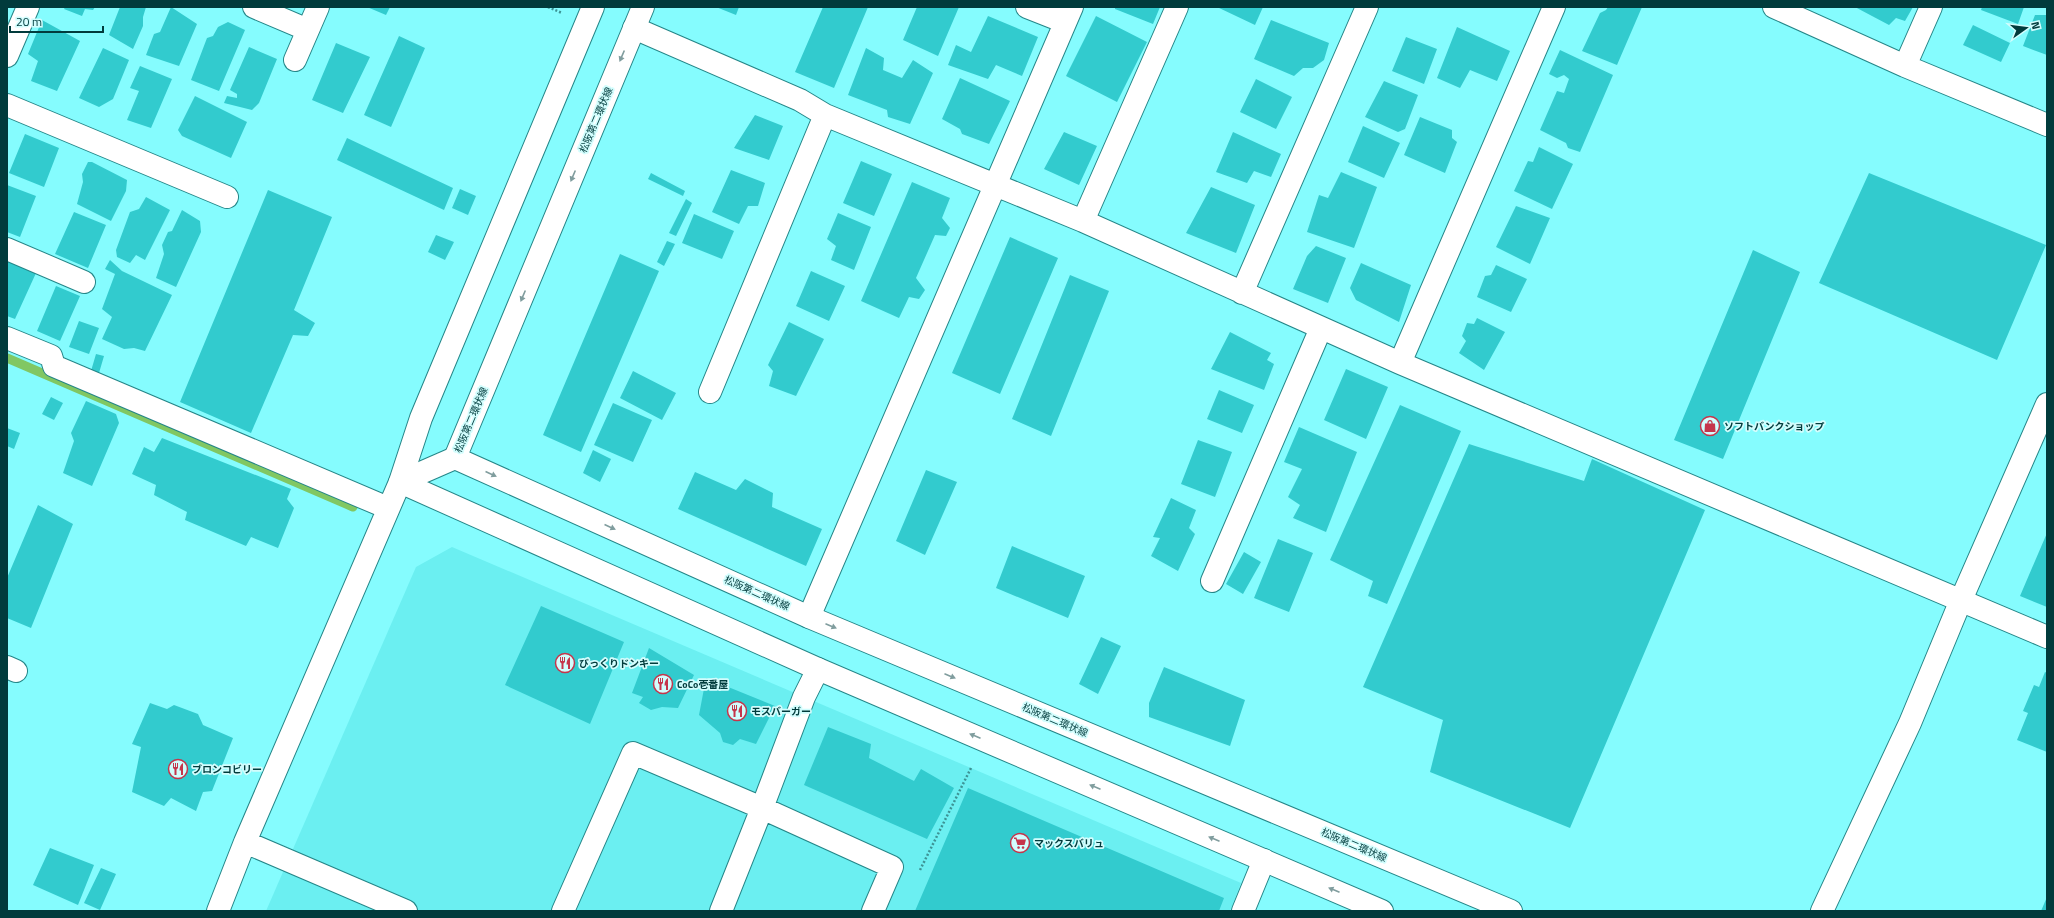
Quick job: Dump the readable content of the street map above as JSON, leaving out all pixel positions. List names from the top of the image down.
{
  "streets": {
    "street": ["松阪第二環状線"]
  },
  "places": {
    "shop": ["ソフトバンクショップ"],
    "restaurant": [
      "びっくりドンキー",
      "CoCo壱番屋",
      "モスバーガー",
      "ブロンコビリー"
    ],
    "supermarket": ["マックスバリュ"]
  },
  "scale_bar": "20 m",
  "north": "right"
}
